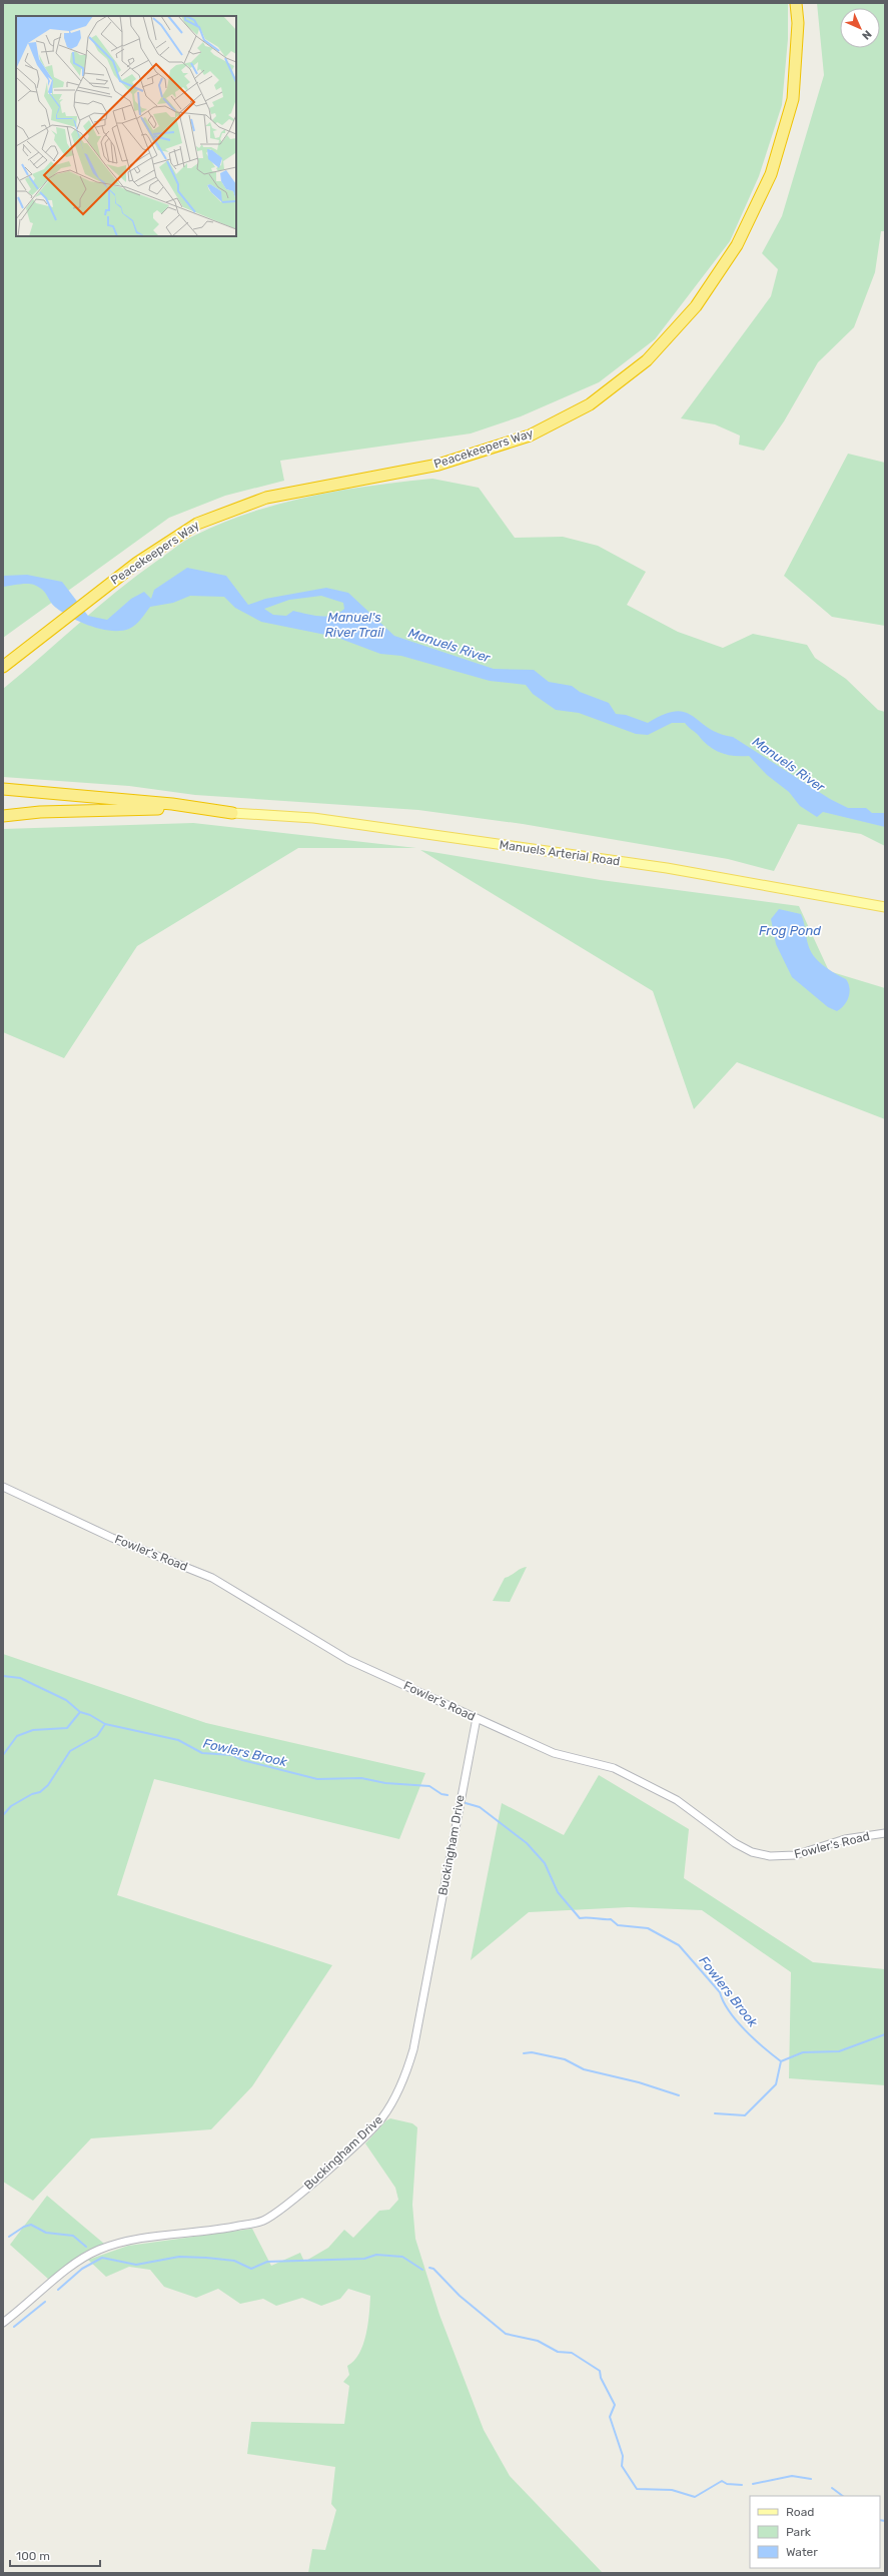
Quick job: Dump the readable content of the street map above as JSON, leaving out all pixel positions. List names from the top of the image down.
{
  "streets": {
    "highway": ["Peacekeepers Way"],
    "main road": ["Manuels Arterial Road"],
    "street": ["Fowler's Road", "Buckingham Drive"]
  },
  "crossings": [
    ["Fowler's Road", "Buckingham Drive"]
  ],
  "water": [
    "Manuel's River Trail",
    "Manuels River",
    "Frog Pond",
    "Fowlers Brook"
  ],
  "legend": ["Road", "Park", "Water"],
  "scale_bar": "100 m",
  "north": "bottom right"
}
